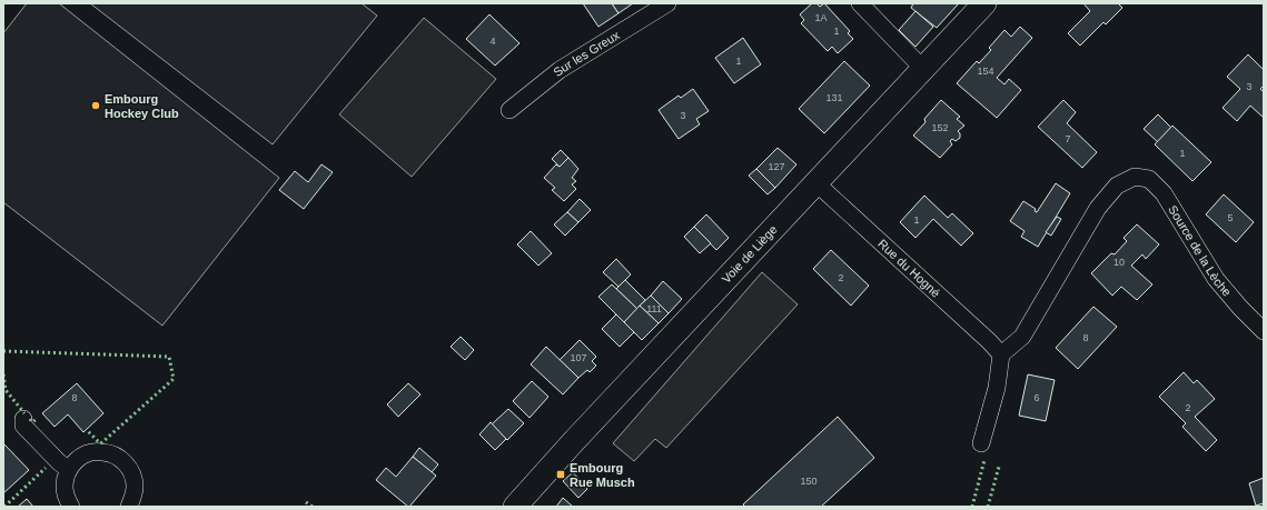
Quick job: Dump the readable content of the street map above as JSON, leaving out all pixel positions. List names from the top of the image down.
{
  "streets": {
    "street": [
      "Sur les Greux",
      "Source de la Lèche",
      "Voie de Liège",
      "Rue du Hogné"
    ]
  },
  "crossings": [
    ["Source de la Lèche", "Rue du Hogné"],
    ["Voie de Liège", "Rue du Hogné"]
  ],
  "places": {
    "other": ["Embourg Hockey Club"],
    "transit": ["Embourg Rue Musch"]
  },
  "house_numbers": [
    "1A",
    "1",
    "4",
    "1",
    "154",
    "3",
    "131",
    "3",
    "152",
    "7",
    "1",
    "127",
    "5",
    "1",
    "10",
    "2",
    "111",
    "8",
    "107",
    "8",
    "6",
    "2",
    "150"
  ]
}
